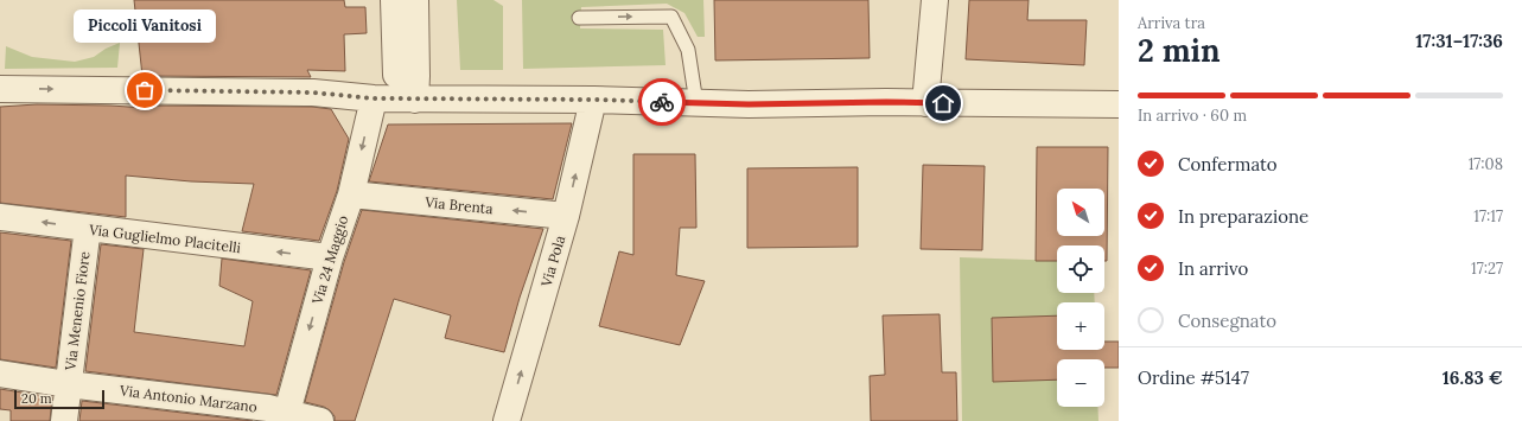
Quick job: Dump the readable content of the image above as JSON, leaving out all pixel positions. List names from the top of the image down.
{
  "streets": {
    "street": [
      "Via Brenta",
      "Via Guglielmo Placitelli",
      "Via 24 Maggio",
      "Via Pola",
      "Via Menenio Fiore",
      "Via Antonio Marzano"
    ]
  },
  "crossings": [
    ["Via Brenta", "Via 24 Maggio"],
    ["Via Brenta", "Via Pola"],
    ["Via Guglielmo Placitelli", "Via 24 Maggio"],
    ["Via Guglielmo Placitelli", "Via Menenio Fiore"],
    ["Via 24 Maggio", "Via Antonio Marzano"],
    ["Via Menenio Fiore", "Via Antonio Marzano"]
  ],
  "one_way": ["Via 24 Maggio", "Via Pola"],
  "places": ["Piccoli Vanitosi"],
  "scale_bar": "20 m",
  "north": "top left",
  "page": {
    "heading": ["2 min", "Arriva tra", "17:31–17:36"],
    "panel": ["Ordine #5147", "16.83 €"],
    "bubble": "Piccoli Vanitosi",
    "bar": "In arrivo · 60 m",
    "list": [
      ["Confermato", "17:08"],
      ["In preparazione", "17:17"],
      ["In arrivo", "17:27"],
      "Consegnato"
    ],
    "map_buttons": ["+", "−"],
    "scale": "20 m"
  }
}
